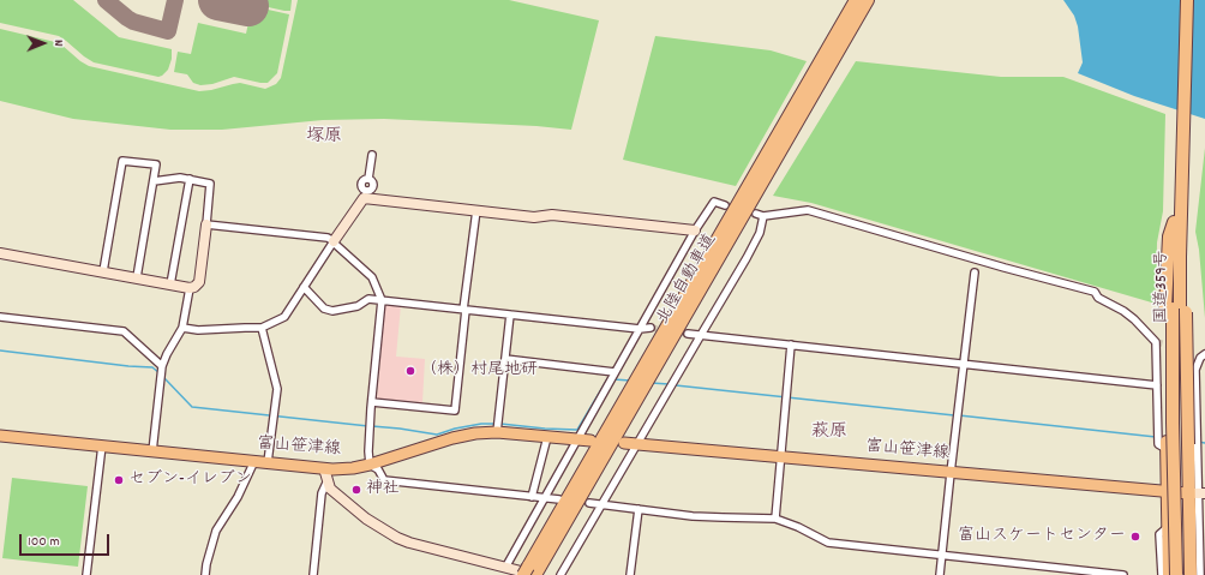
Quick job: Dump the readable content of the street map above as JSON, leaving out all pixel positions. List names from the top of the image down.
{
  "streets": {
    "highway": ["北陸自動車道", "国道359号"],
    "main road": ["富山笹津線"]
  },
  "districts": ["塚原", "萩原"],
  "places": [
    "（株）村尾地研",
    "セブン-イレブン",
    "神社",
    "富山スケートセンター"
  ],
  "scale_bar": "100 m",
  "north": "right"
}
